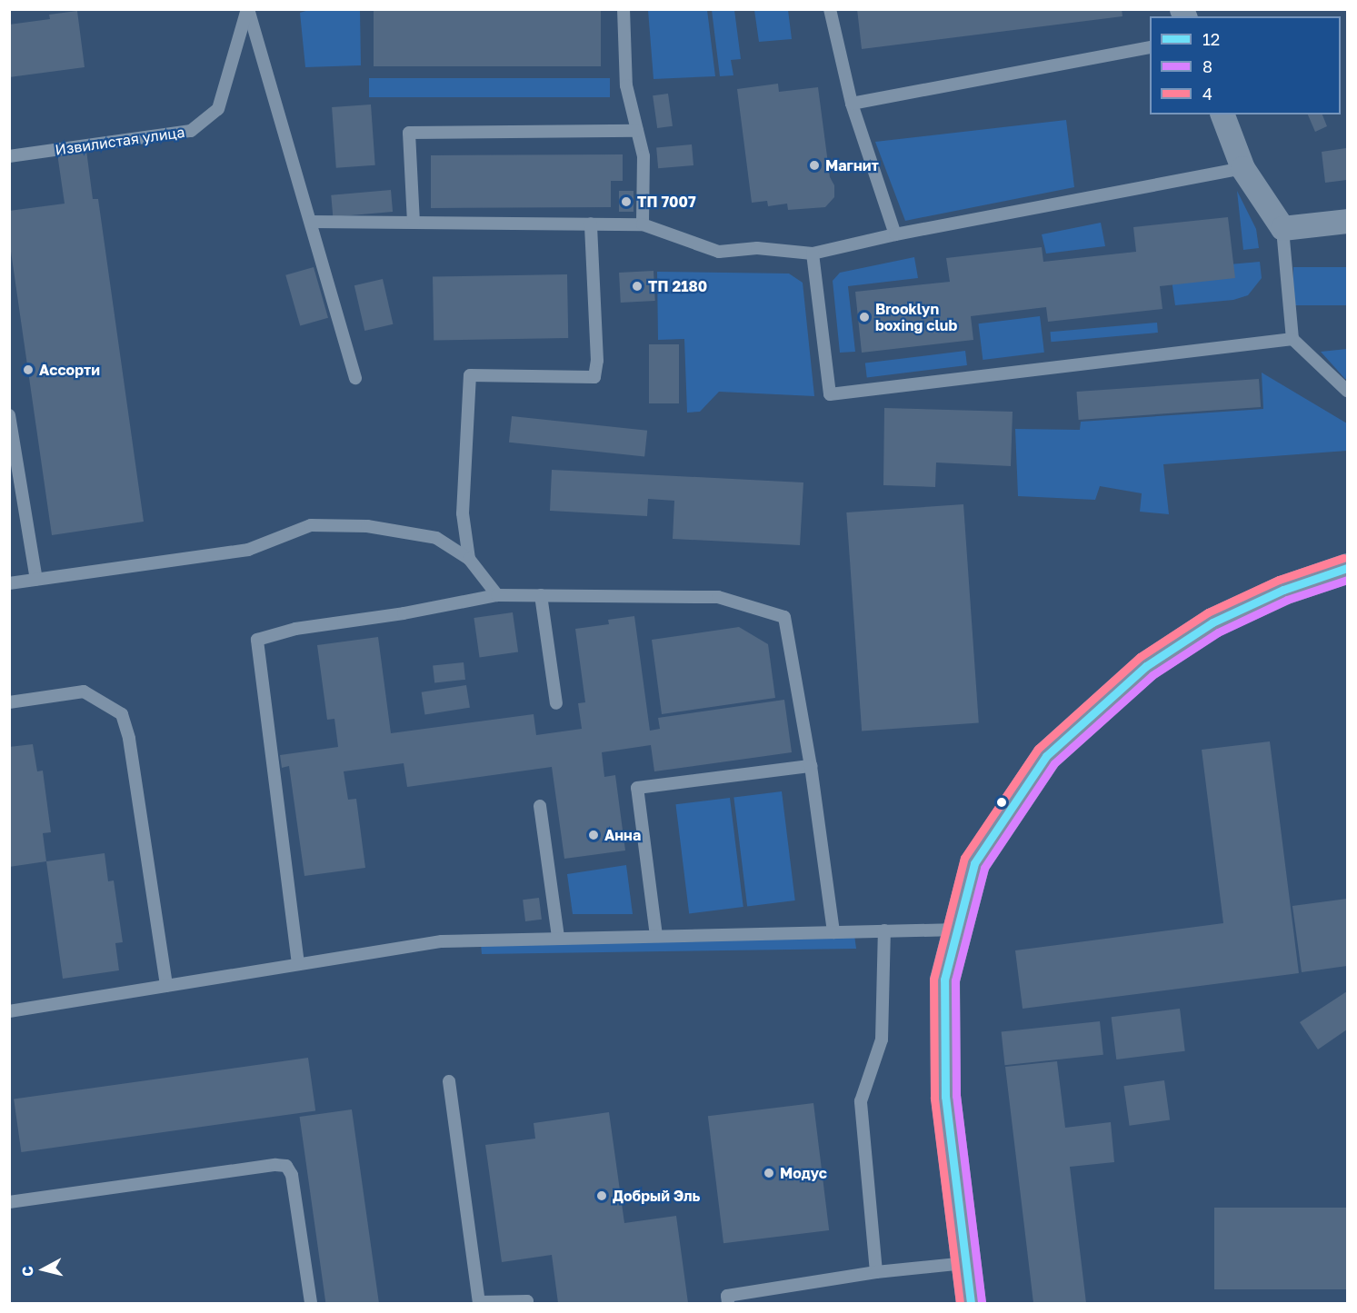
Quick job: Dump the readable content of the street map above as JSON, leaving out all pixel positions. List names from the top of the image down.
{
  "streets": {
    "lane": ["Извилистая улица"]
  },
  "places": [
    "Магнит",
    "ТП 7007",
    "ТП 2180",
    "Brooklyn boxing club",
    "Ассорти",
    "Анна",
    "Модус",
    "Добрый Эль"
  ],
  "lines": ["transit line 4", "transit line 12", "transit line 8"],
  "legend": ["12", "8", "4"],
  "north": "left"
}
